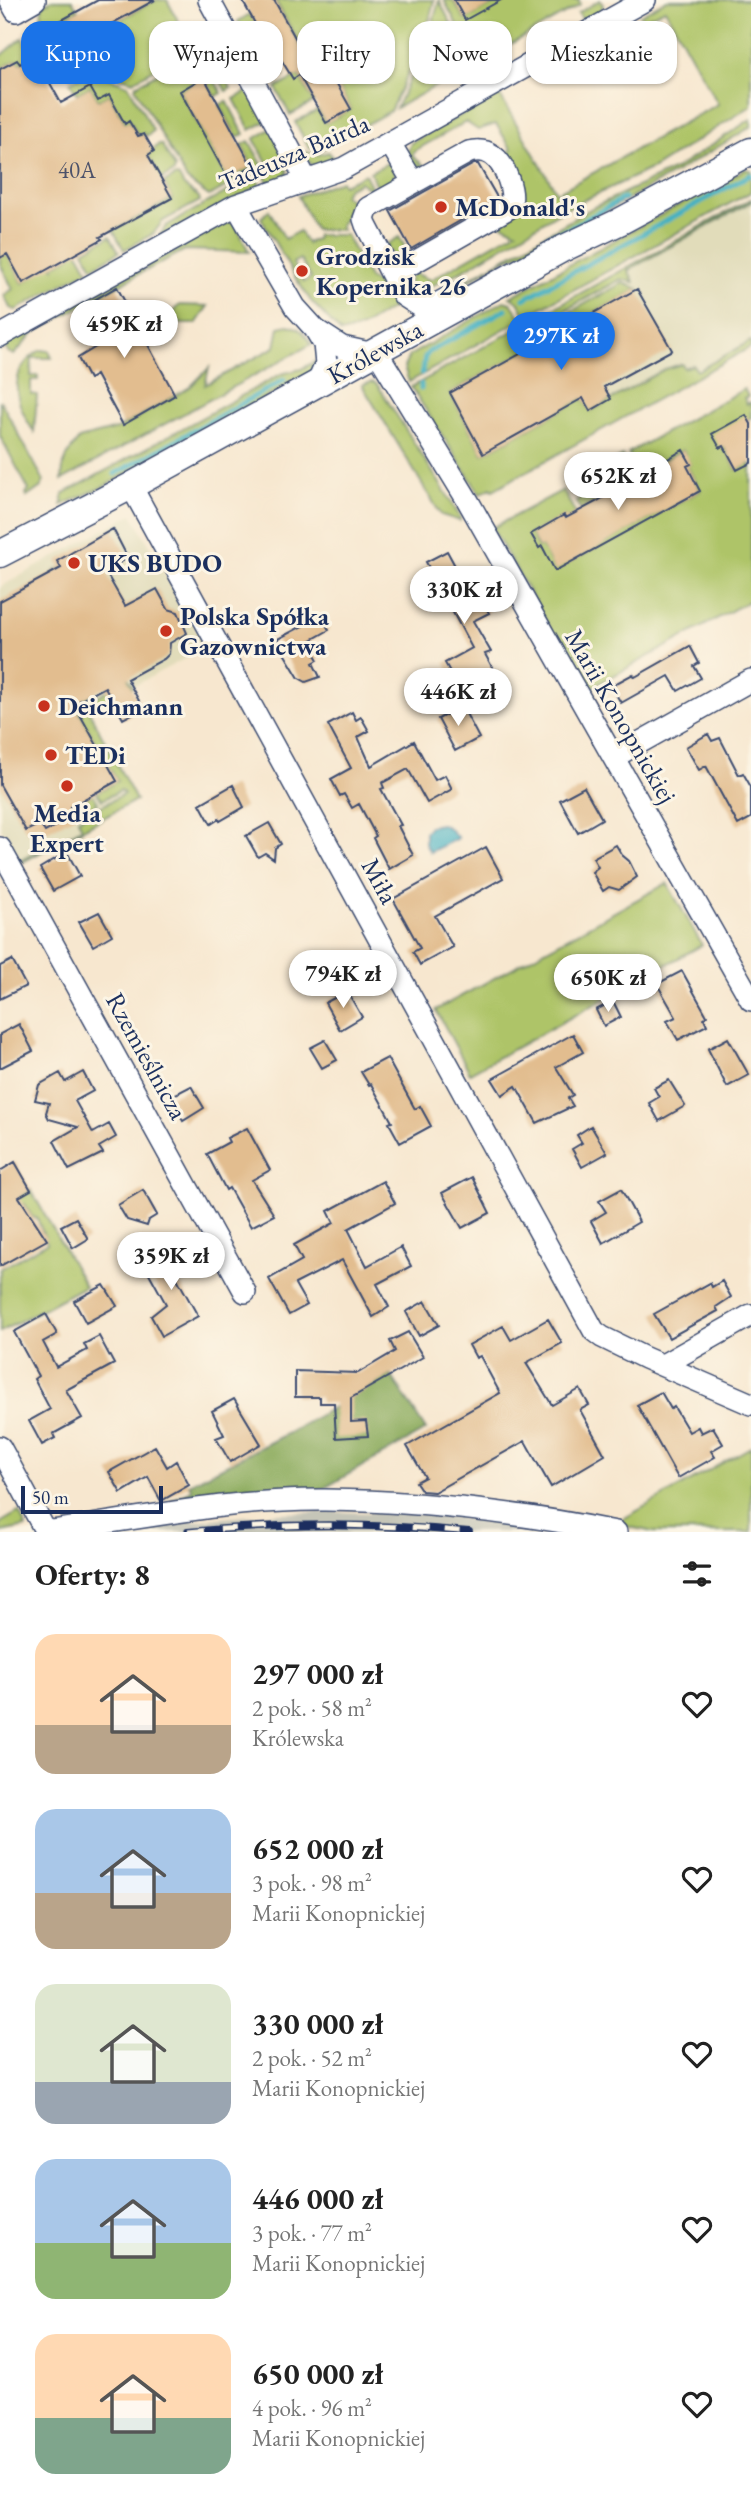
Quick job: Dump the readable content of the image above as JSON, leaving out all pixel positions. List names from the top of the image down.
{
  "streets": {
    "main road": ["Królewska"],
    "street": [
      "Tadeusza Bairda",
      "Marii Konopnickiej",
      "Miła",
      "Rzemieślnicza"
    ]
  },
  "crossings": [
    ["Królewska", "Marii Konopnickiej"],
    ["Królewska", "Miła"]
  ],
  "places": [
    "McDonald's",
    "Grodzisk Kopernika 26",
    "UKS BUDO",
    "Polska Spółka Gazownictwa",
    "Deichmann",
    "TEDi",
    "Media Expert"
  ],
  "house_numbers": ["40A"],
  "scale_bar": "50 m",
  "page": {
    "chip": [
      "Kupno",
      "Wynajem",
      "Filtry",
      "Nowe",
      "Mieszkanie"
    ],
    "price": [
      "459K zł",
      "297K zł",
      "652K zł",
      "330K zł",
      "446K zł",
      "794K zł",
      "650K zł",
      "359K zł"
    ],
    "scale": "50 m",
    "heading": "Oferty: 8",
    "list": [
      {
        "name": "297 000 zł",
        "note": "2 pok. · 58 m² · Królewska"
      },
      {
        "name": "652 000 zł",
        "note": "3 pok. · 98 m² · Marii Konopnickiej"
      },
      {
        "name": "330 000 zł",
        "note": "2 pok. · 52 m² · Marii Konopnickiej"
      },
      {
        "name": "446 000 zł",
        "note": "3 pok. · 77 m² · Marii Konopnickiej"
      },
      {
        "name": "650 000 zł",
        "note": "4 pok. · 96 m² · Marii Konopnickiej"
      }
    ]
  }
}
